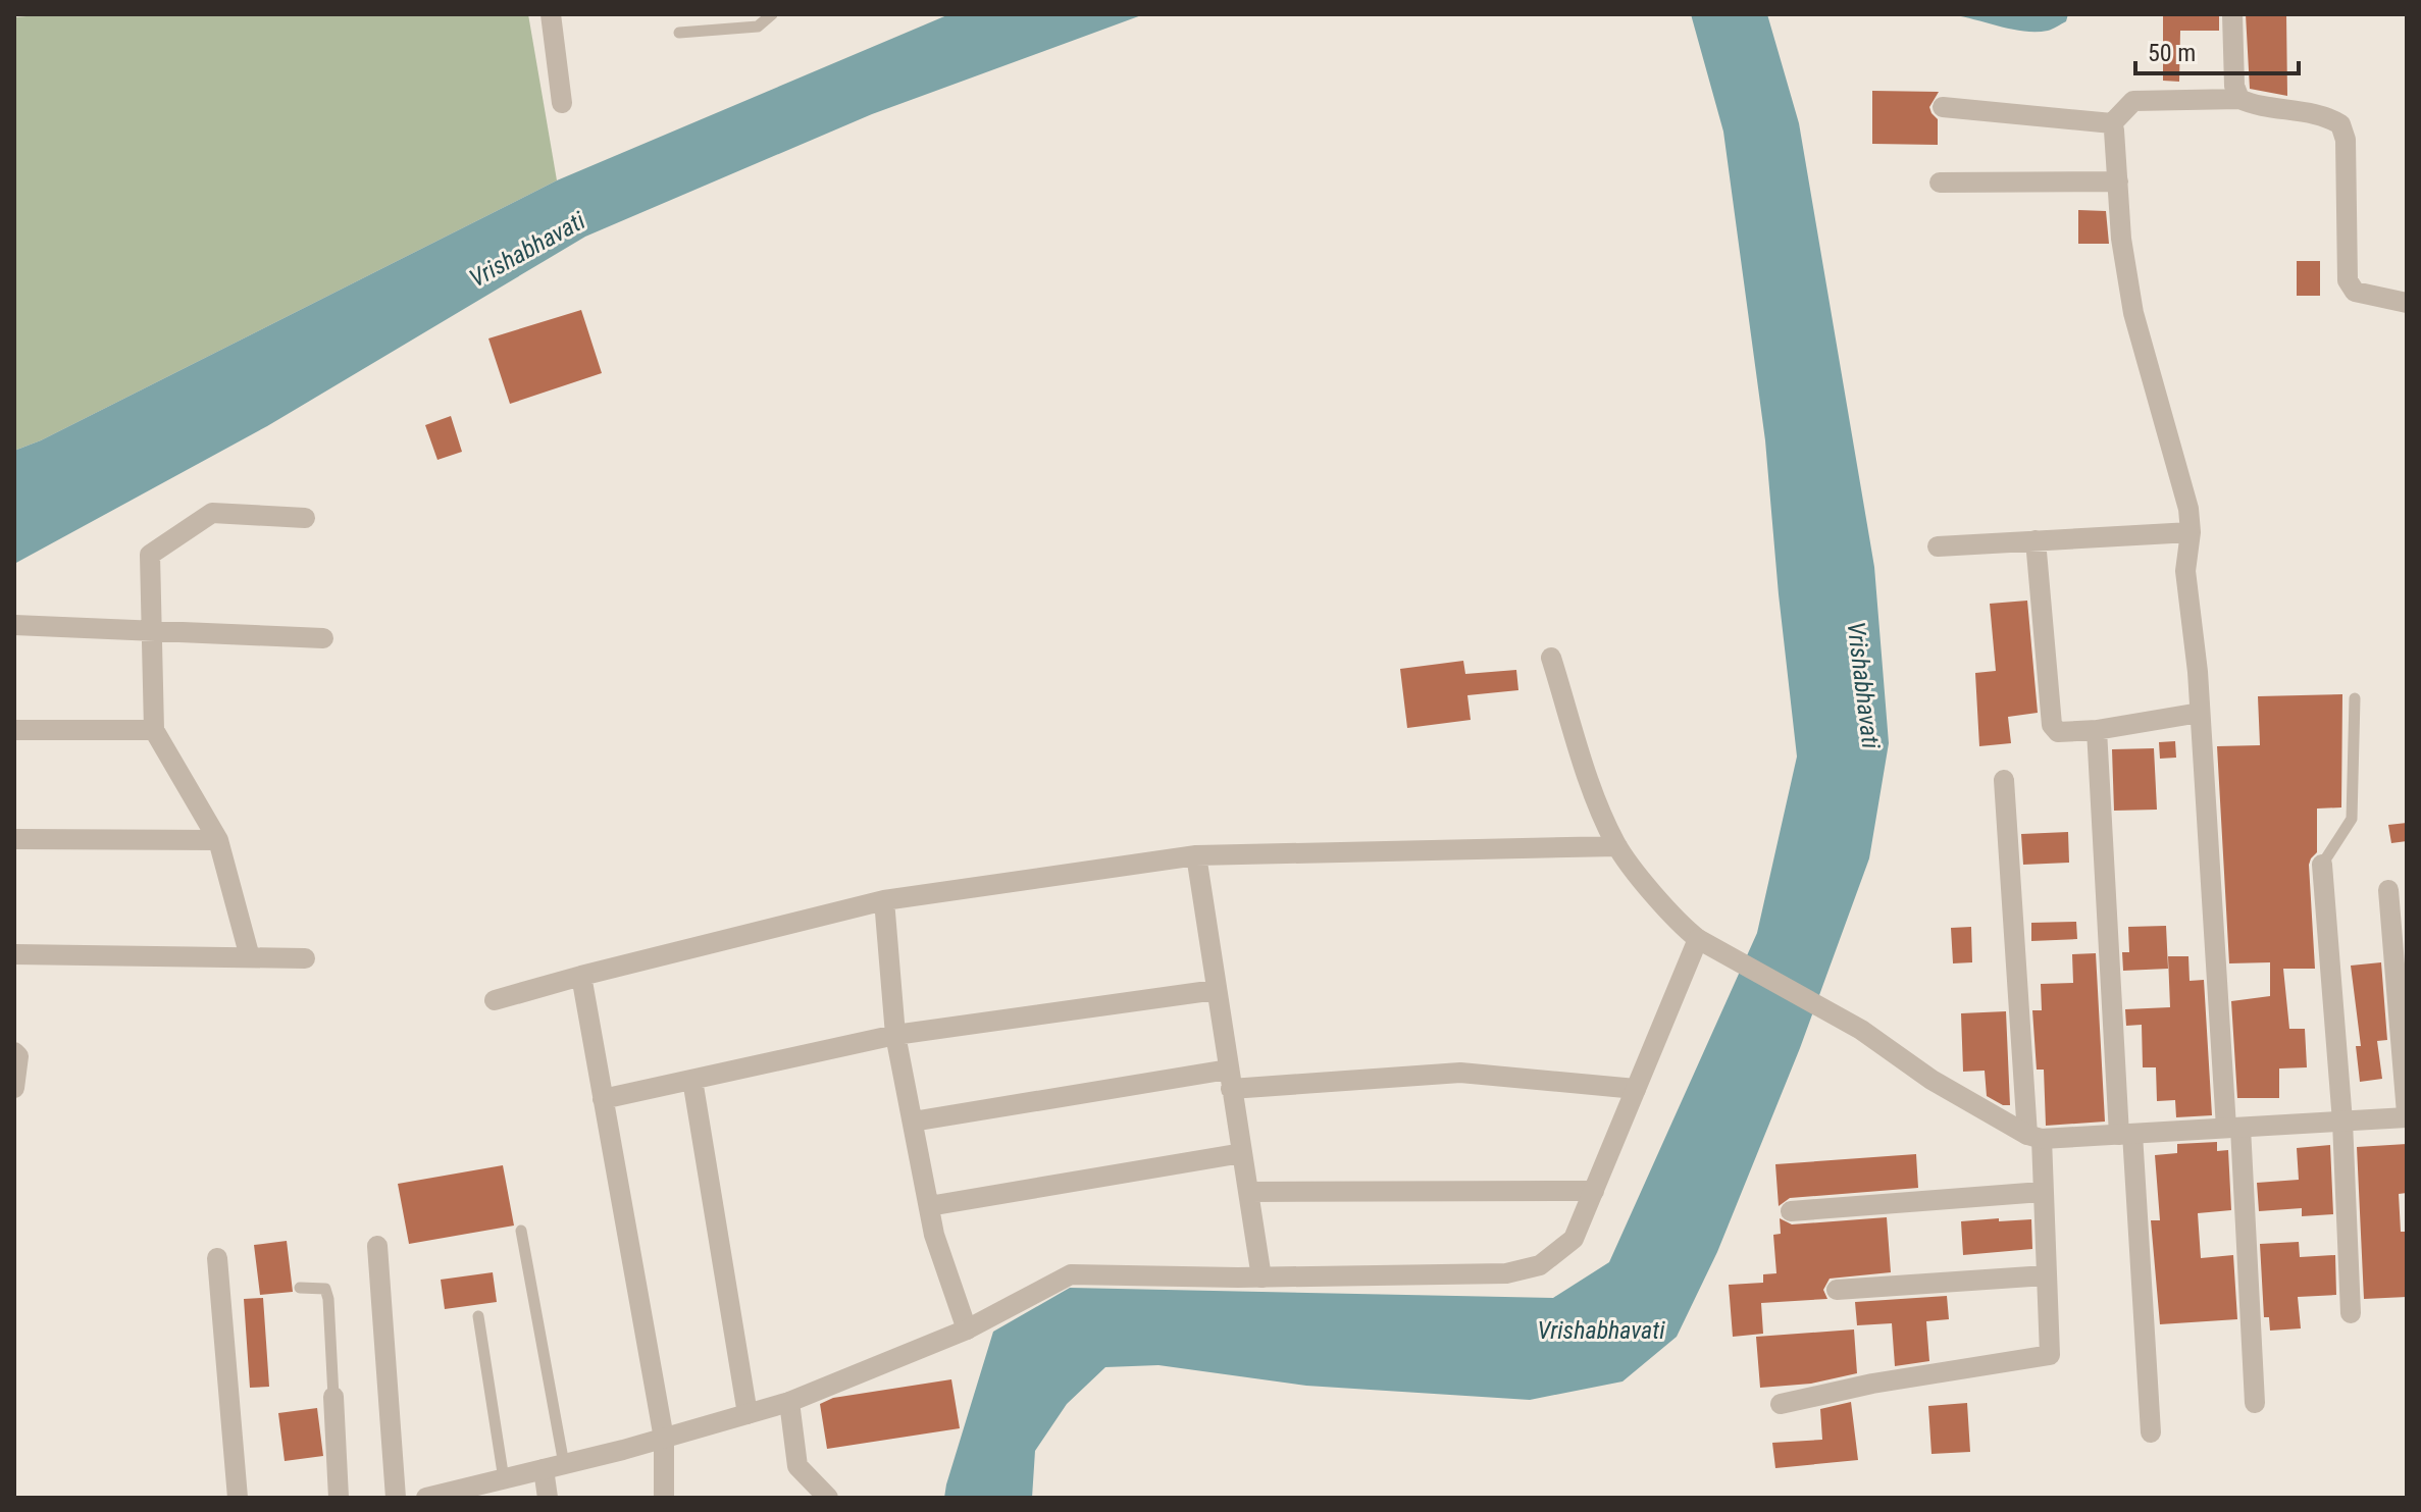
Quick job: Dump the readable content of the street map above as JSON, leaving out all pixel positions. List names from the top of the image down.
{
  "water": ["Vrishabhavati"],
  "scale_bar": "50 m"
}
